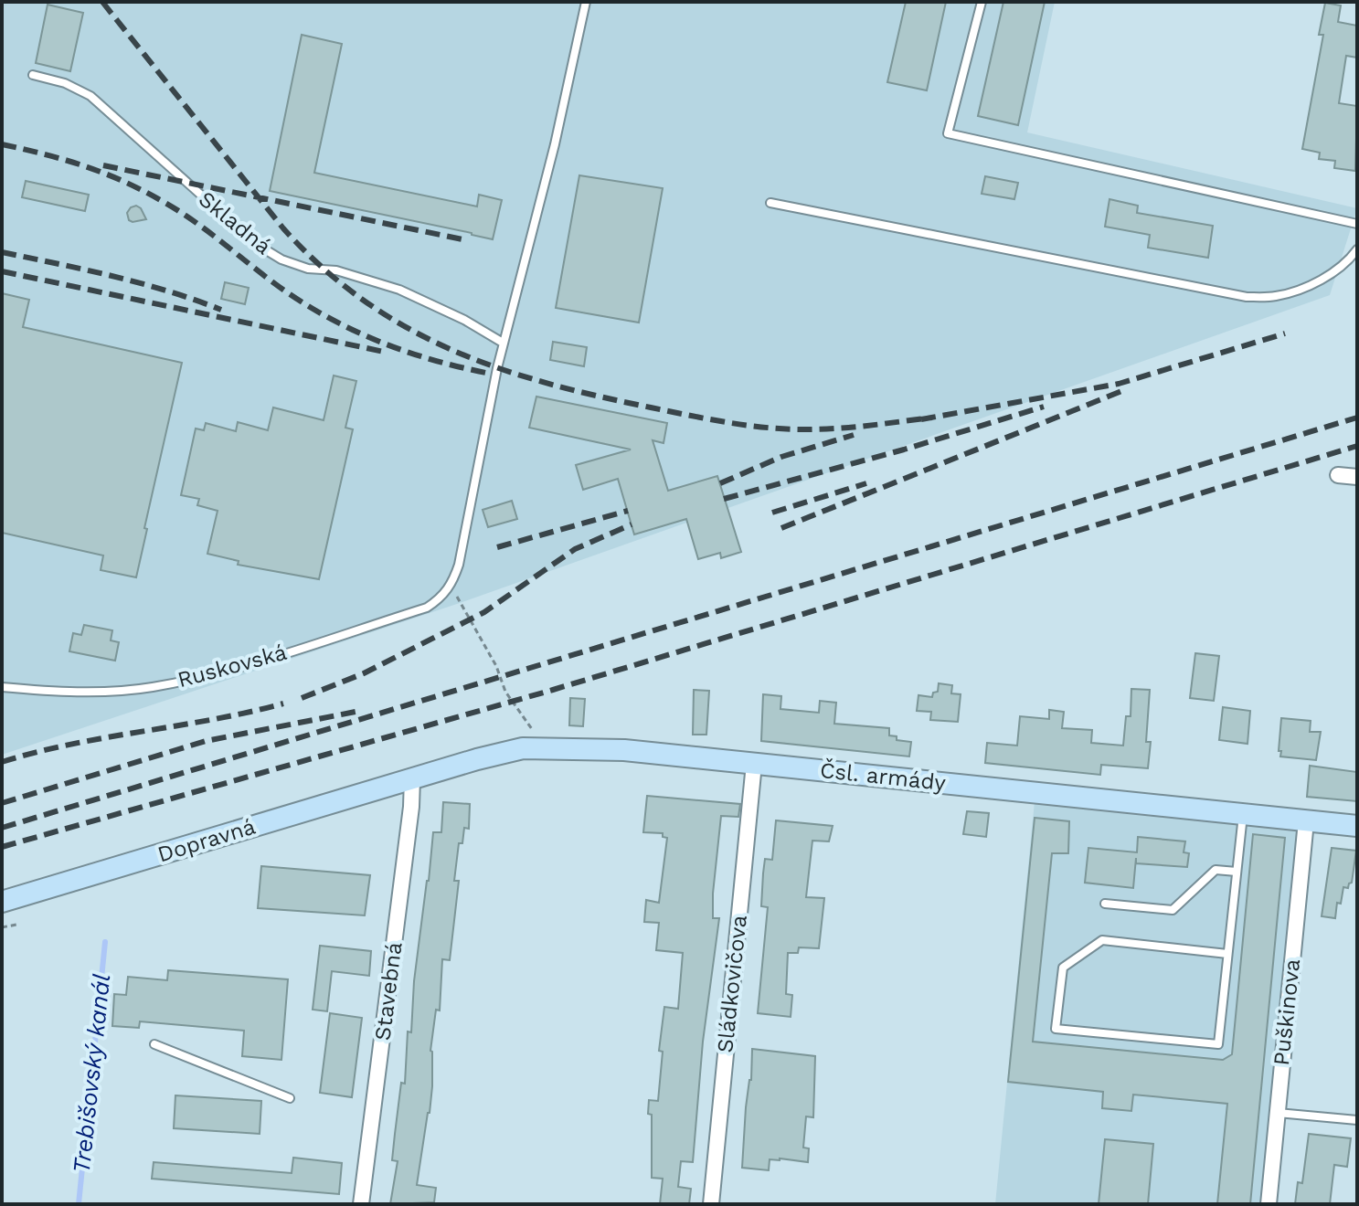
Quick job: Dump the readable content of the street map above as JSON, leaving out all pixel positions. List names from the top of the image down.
{
  "streets": {
    "street": [
      "Čsl. armády",
      "Dopravná",
      "Sládkovičova",
      "Stavebná",
      "Puškinova"
    ],
    "lane": ["Skladná", "Ruskovská"]
  },
  "crossings": [
    ["Čsl. armády", "Dopravná"],
    ["Čsl. armády", "Sládkovičova"],
    ["Čsl. armády", "Stavebná"],
    ["Čsl. armády", "Puškinova"],
    ["Dopravná", "Stavebná"]
  ],
  "water": ["Trebišovský kanál"]
}
